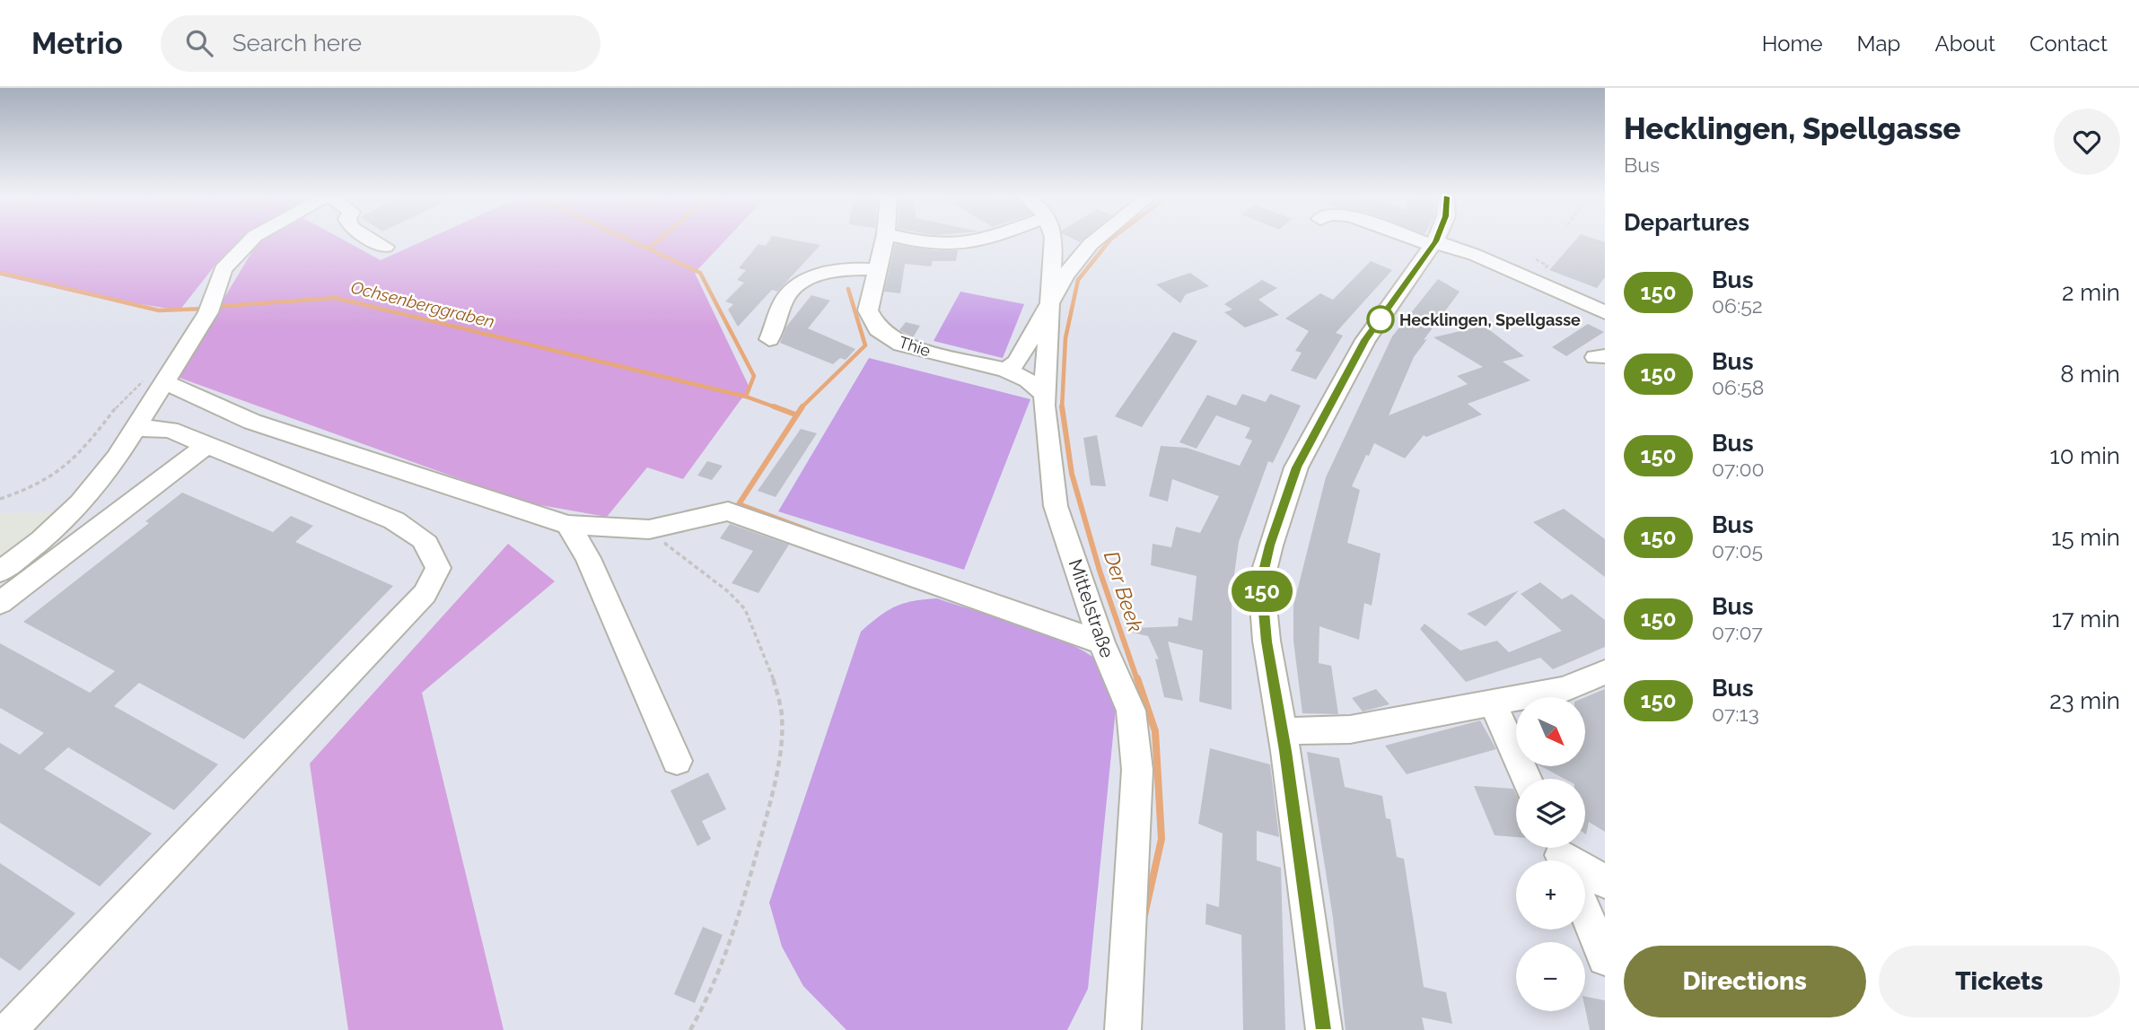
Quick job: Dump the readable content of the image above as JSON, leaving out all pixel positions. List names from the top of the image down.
{
  "streets": {
    "street": ["Thie", "Mittelstraße"]
  },
  "crossings": [
    ["Thie", "Mittelstraße"]
  ],
  "water": ["Ochsenberggraben", "Der Beek"],
  "places": ["Hecklingen, Spellgasse"],
  "lines": ["bus line 150"],
  "north": "bottom right",
  "page": {
    "header": "Metrio",
    "search": "Search here",
    "nav": [
      "Home",
      "Map",
      "About",
      "Contact"
    ],
    "on_map": "150",
    "heading": [
      ["Hecklingen, Spellgasse", "Bus"],
      "Departures"
    ],
    "list": [
      {
        "mark": "150",
        "name": "Bus",
        "note": "06:52",
        "value": "2 min"
      },
      {
        "mark": "150",
        "name": "Bus",
        "note": "06:58",
        "value": "8 min"
      },
      {
        "mark": "150",
        "name": "Bus",
        "note": "07:00",
        "value": "10 min"
      },
      {
        "mark": "150",
        "name": "Bus",
        "note": "07:05",
        "value": "15 min"
      },
      {
        "mark": "150",
        "name": "Bus",
        "note": "07:07",
        "value": "17 min"
      },
      {
        "mark": "150",
        "name": "Bus",
        "note": "07:13",
        "value": "23 min"
      }
    ],
    "map_buttons": ["+", "−"],
    "buttons": ["Directions", "Tickets"]
  }
}
